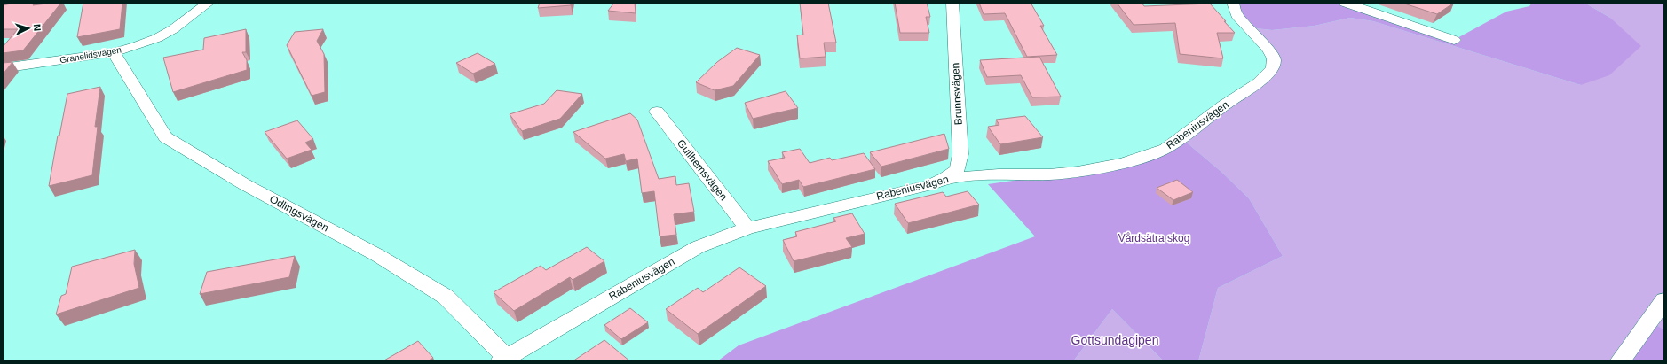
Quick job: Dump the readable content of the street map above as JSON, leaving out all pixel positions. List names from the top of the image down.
{
  "streets": {
    "street": [
      "Granelidsvägen",
      "Brunnsvägen",
      "Rabeniusvägen",
      "Gullhemsvägen",
      "Odlingsvägen"
    ]
  },
  "crossings": [
    ["Granelidsvägen", "Odlingsvägen"],
    ["Brunnsvägen", "Rabeniusvägen"],
    ["Rabeniusvägen", "Gullhemsvägen"],
    ["Rabeniusvägen", "Odlingsvägen"]
  ],
  "parks": ["Vårdsätra skog", "Gottsundagipen"],
  "north": "right"
}
